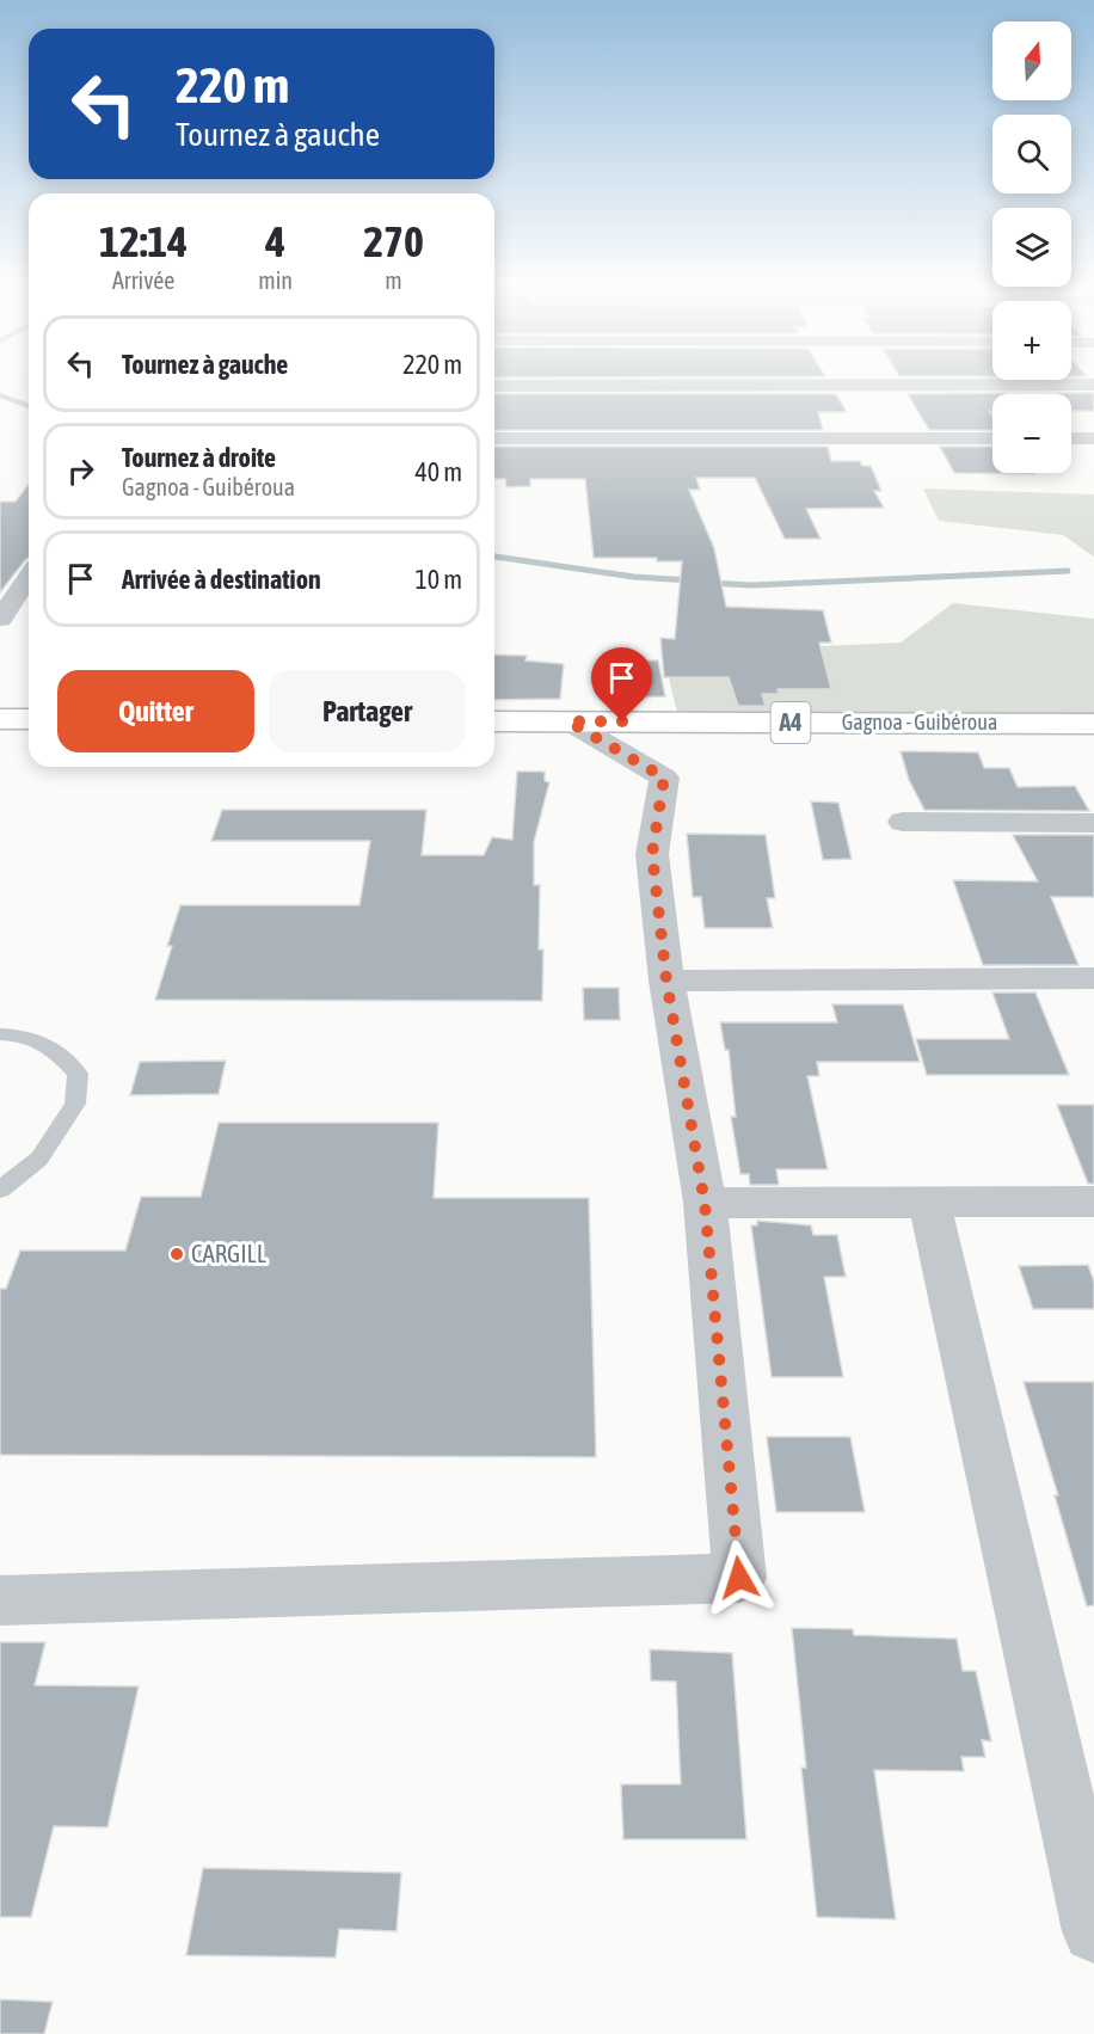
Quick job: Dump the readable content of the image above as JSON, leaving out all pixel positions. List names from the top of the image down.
{
  "streets": {
    "main road": ["A4", "Gagnoa - Guibéroua"]
  },
  "places": ["CARGILL"],
  "north": "top",
  "page": {
    "map_buttons": ["+", "−"],
    "turn": ["220 m", "Tournez à gauche"],
    "eta": [
      "12:14",
      "Arrivée",
      "4",
      "min",
      "270",
      "m"
    ],
    "list": [
      {
        "name": "Tournez à gauche",
        "value": "220 m"
      },
      {
        "name": "Tournez à droite",
        "note": "Gagnoa - Guibéroua",
        "value": "40 m"
      },
      {
        "name": "Arrivée à destination",
        "value": "10 m"
      }
    ],
    "buttons": ["Quitter", "Partager"]
  }
}
